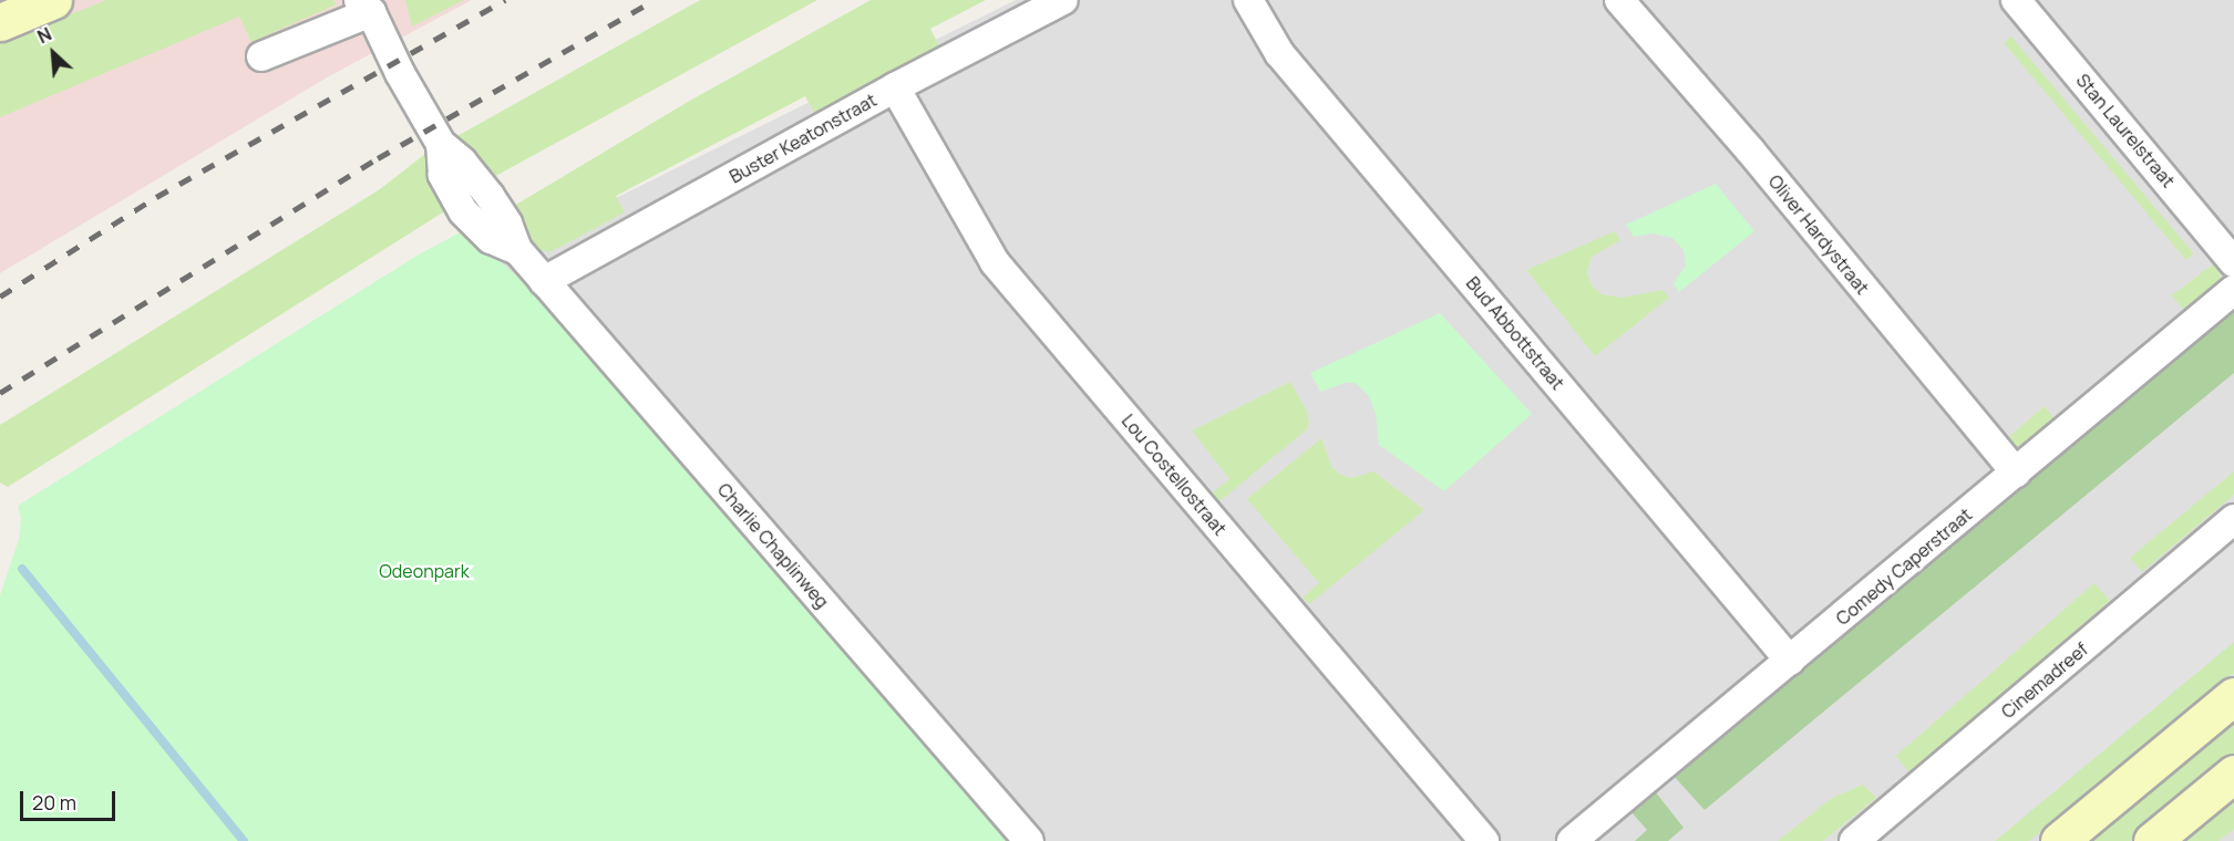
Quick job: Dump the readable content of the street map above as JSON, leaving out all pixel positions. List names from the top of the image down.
{
  "streets": {
    "street": [
      "Stan Laurelstraat",
      "Buster Keatonstraat",
      "Oliver Hardystraat",
      "Bud Abbottstraat",
      "Lou Costellostraat",
      "Charlie Chaplinweg",
      "Comedy Caperstraat",
      "Cinemadreef"
    ]
  },
  "crossings": [
    ["Buster Keatonstraat", "Lou Costellostraat"],
    ["Buster Keatonstraat", "Charlie Chaplinweg"],
    ["Oliver Hardystraat", "Comedy Caperstraat"],
    ["Bud Abbottstraat", "Comedy Caperstraat"]
  ],
  "parks": ["Odeonpark"],
  "scale_bar": "20 m",
  "north": "top left"
}
